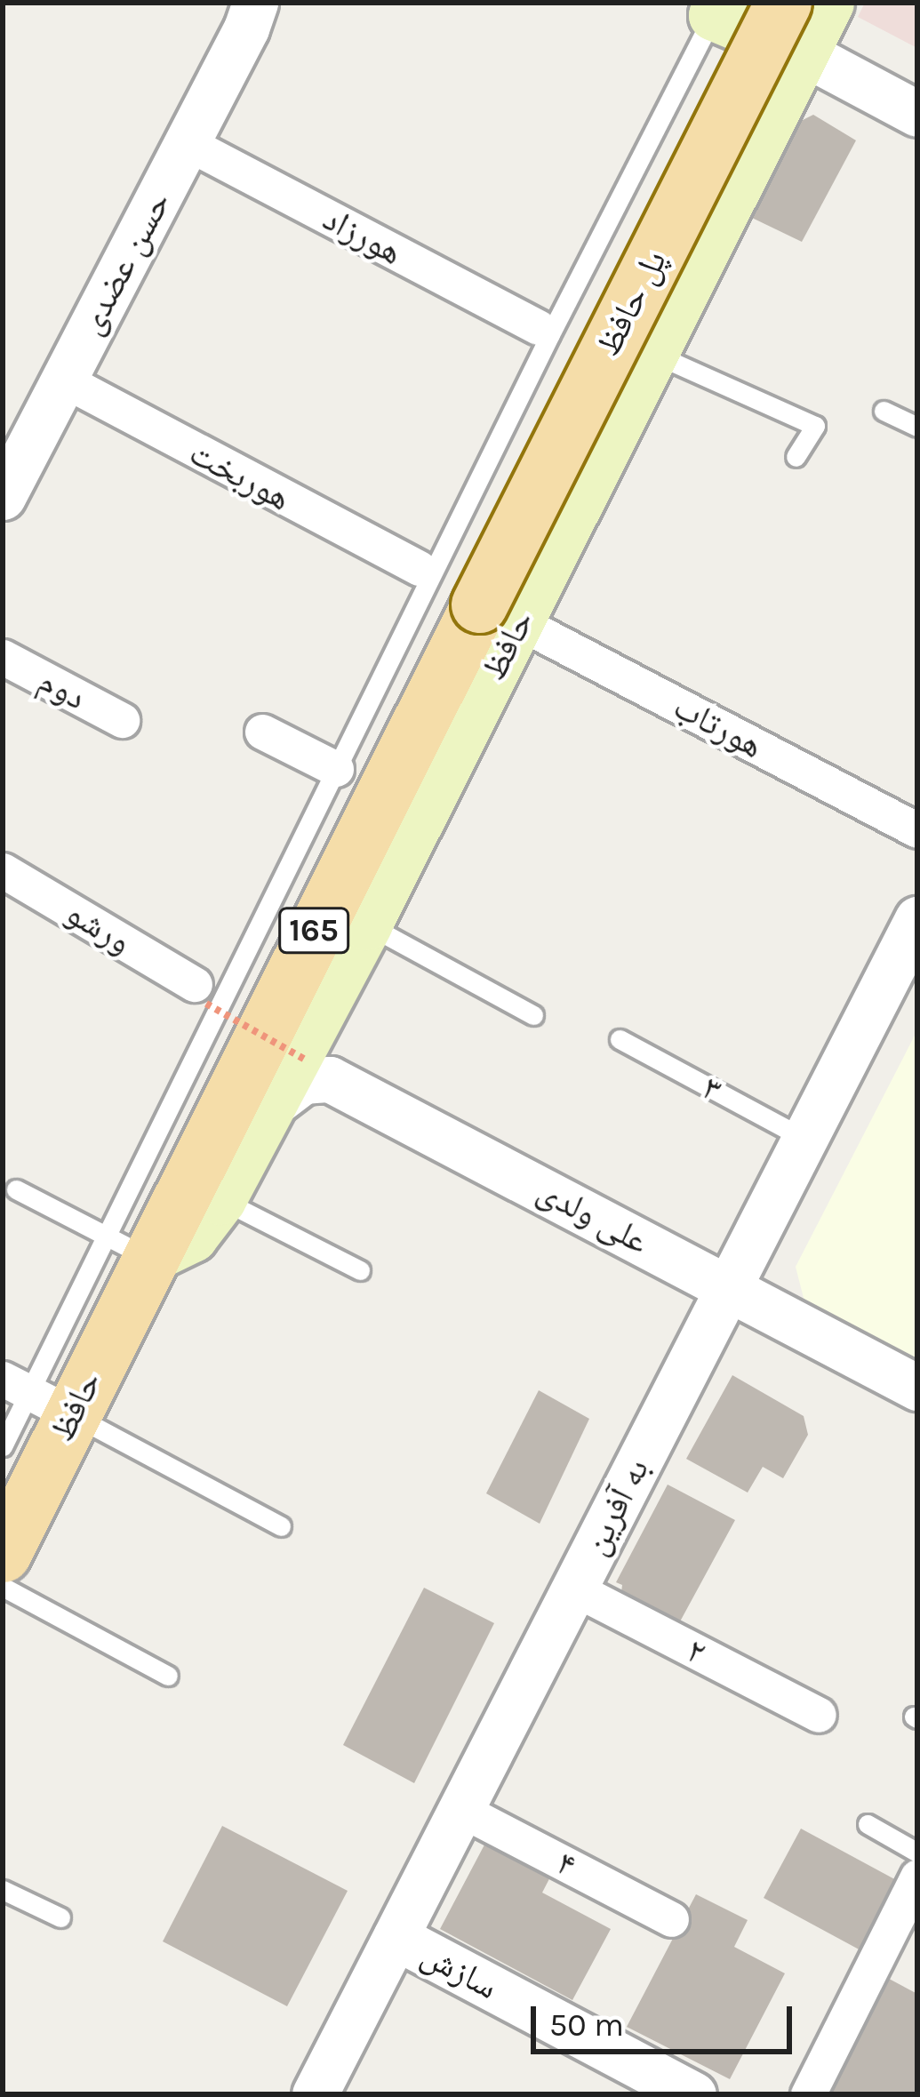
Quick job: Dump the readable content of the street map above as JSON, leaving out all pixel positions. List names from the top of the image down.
{
  "streets": {
    "main road": ["پل حافظ", "حافظ", "165"],
    "street": [
      "هورزاد",
      "حسن عضدی",
      "هوربخت",
      "دوم",
      "هورتاب",
      "ورشو",
      "علی ولدی",
      "به آفرین",
      "۲",
      "۴",
      "سازش"
    ],
    "lane": ["۳"]
  },
  "crossings": [
    ["هورزاد", "حسن عضدی"],
    ["حسن عضدی", "هوربخت"],
    ["پل حافظ", "حافظ"],
    ["پل حافظ", "هورتاب"],
    ["حافظ", "هورتاب"],
    ["حافظ", "علی ولدی"],
    ["۳", "به آفرین"],
    ["علی ولدی", "به آفرین"],
    ["به آفرین", "۲"],
    ["به آفرین", "۴"],
    ["به آفرین", "سازش"]
  ],
  "scale_bar": "50 m"
}
